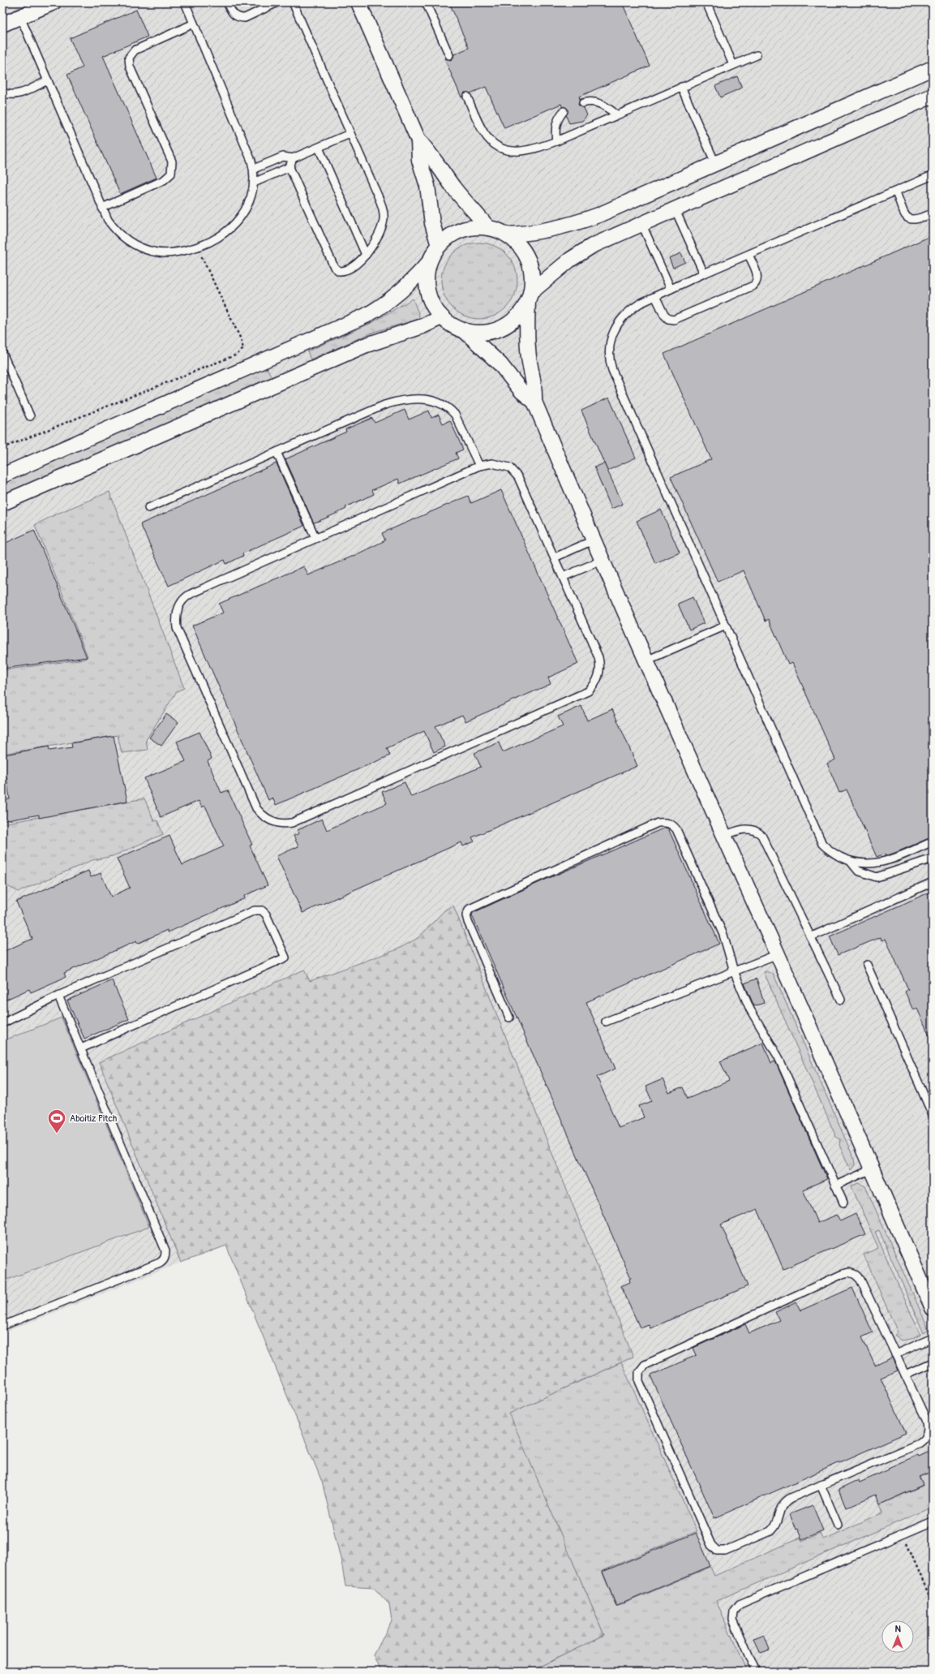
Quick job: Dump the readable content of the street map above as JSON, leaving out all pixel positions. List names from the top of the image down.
{
  "places": {
    "sports": ["Aboitiz Pitch"]
  },
  "north": "top"
}
